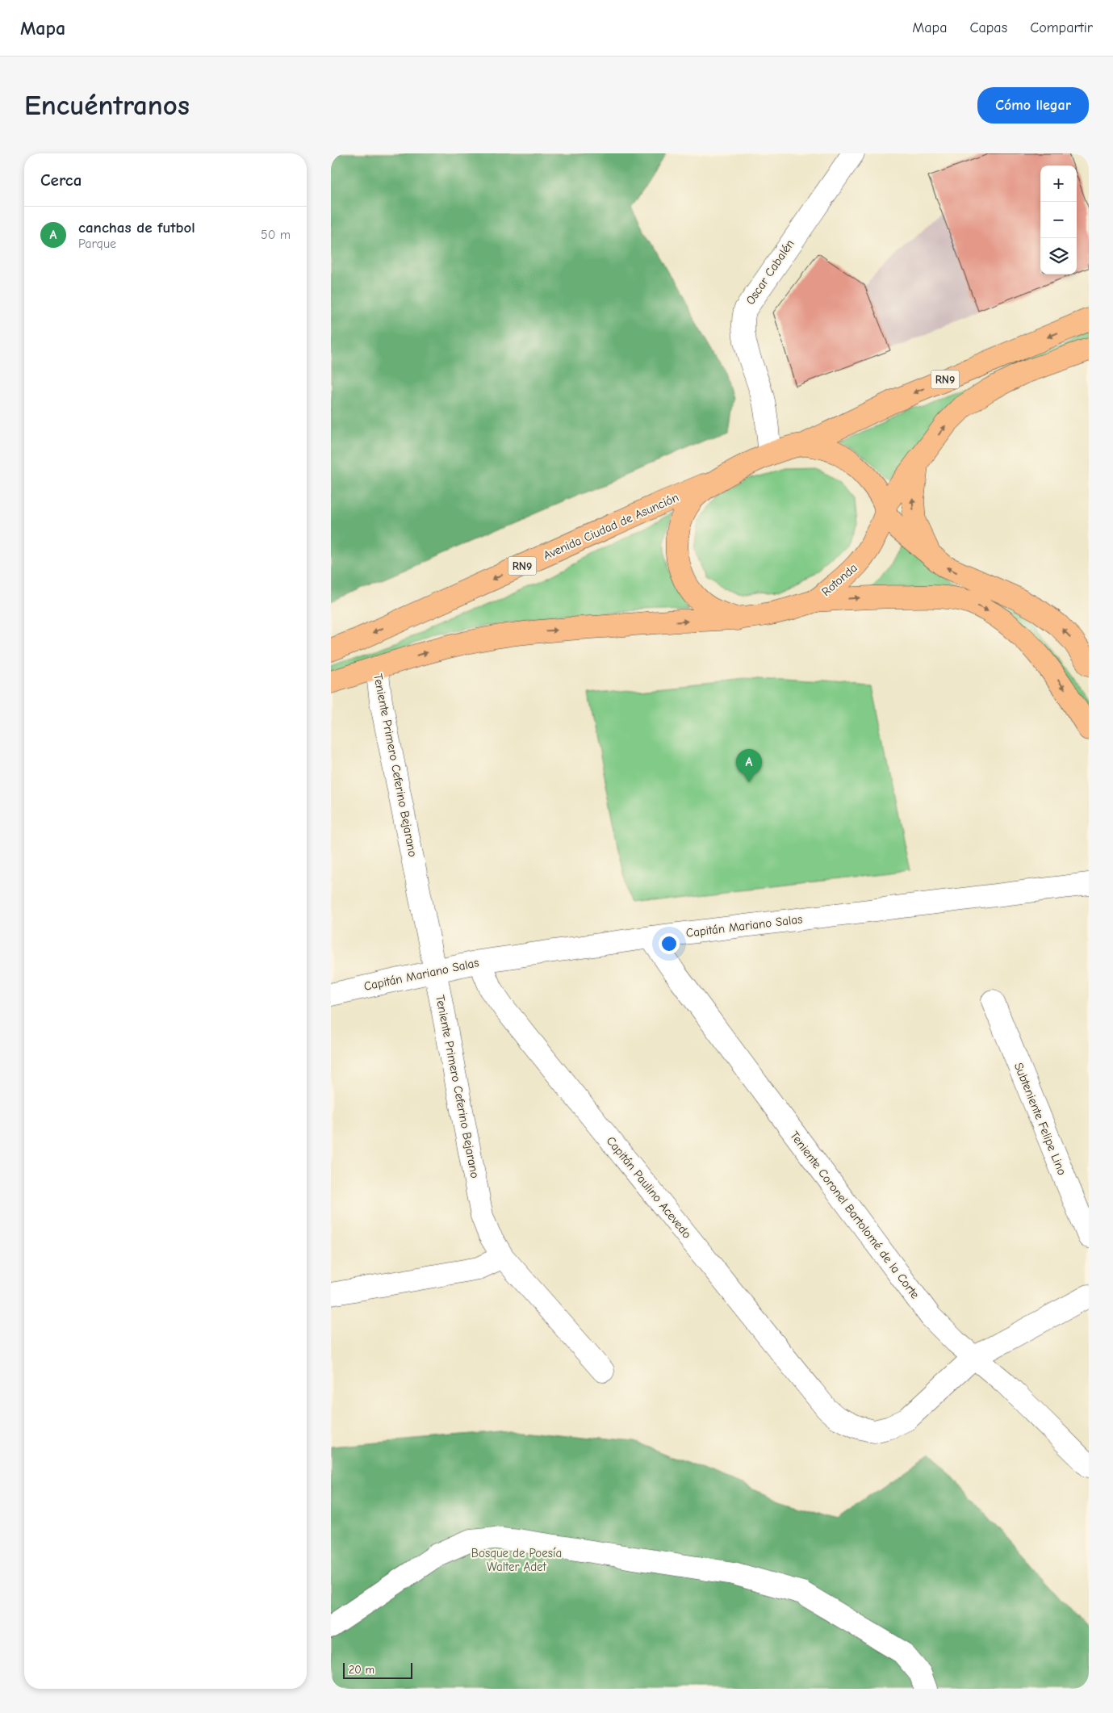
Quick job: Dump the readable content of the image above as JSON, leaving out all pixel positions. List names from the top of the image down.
{
  "streets": {
    "main road": ["RN9", "Avenida Ciudad de Asunción", "Rotonda"],
    "street": [
      "Oscar Cabalén",
      "Teniente Primero Ceferino Bejarano",
      "Capitán Mariano Salas",
      "Subteniente Felipe Lino",
      "Capitán Paulino Acevedo",
      "Teniente Coronel Bartolomé de la Corte"
    ]
  },
  "crossings": [
    ["Oscar Cabalén", "RN9"],
    ["RN9", "Avenida Ciudad de Asunción"],
    ["RN9", "Rotonda"],
    ["RN9", "Teniente Primero Ceferino Bejarano"],
    ["Teniente Primero Ceferino Bejarano", "Capitán Mariano Salas"],
    ["Capitán Mariano Salas", "Capitán Paulino Acevedo"],
    ["Capitán Mariano Salas", "Teniente Coronel Bartolomé de la Corte"],
    ["Capitán Paulino Acevedo", "Teniente Coronel Bartolomé de la Corte"]
  ],
  "parks": ["Bosque de Poesía Walter Adet"],
  "scale_bar": "20 m",
  "page": {
    "header": "Mapa",
    "nav": ["Mapa", "Capas", "Compartir"],
    "buttons": "Cómo llegar",
    "title": "Encuéntranos",
    "heading": "Cerca",
    "map_buttons": ["+", "−"],
    "list": [
      {
        "mark": "A",
        "name": "canchas de futbol",
        "note": "Parque",
        "value": "50 m"
      }
    ],
    "pins": "A",
    "scale": "20 m"
  }
}
